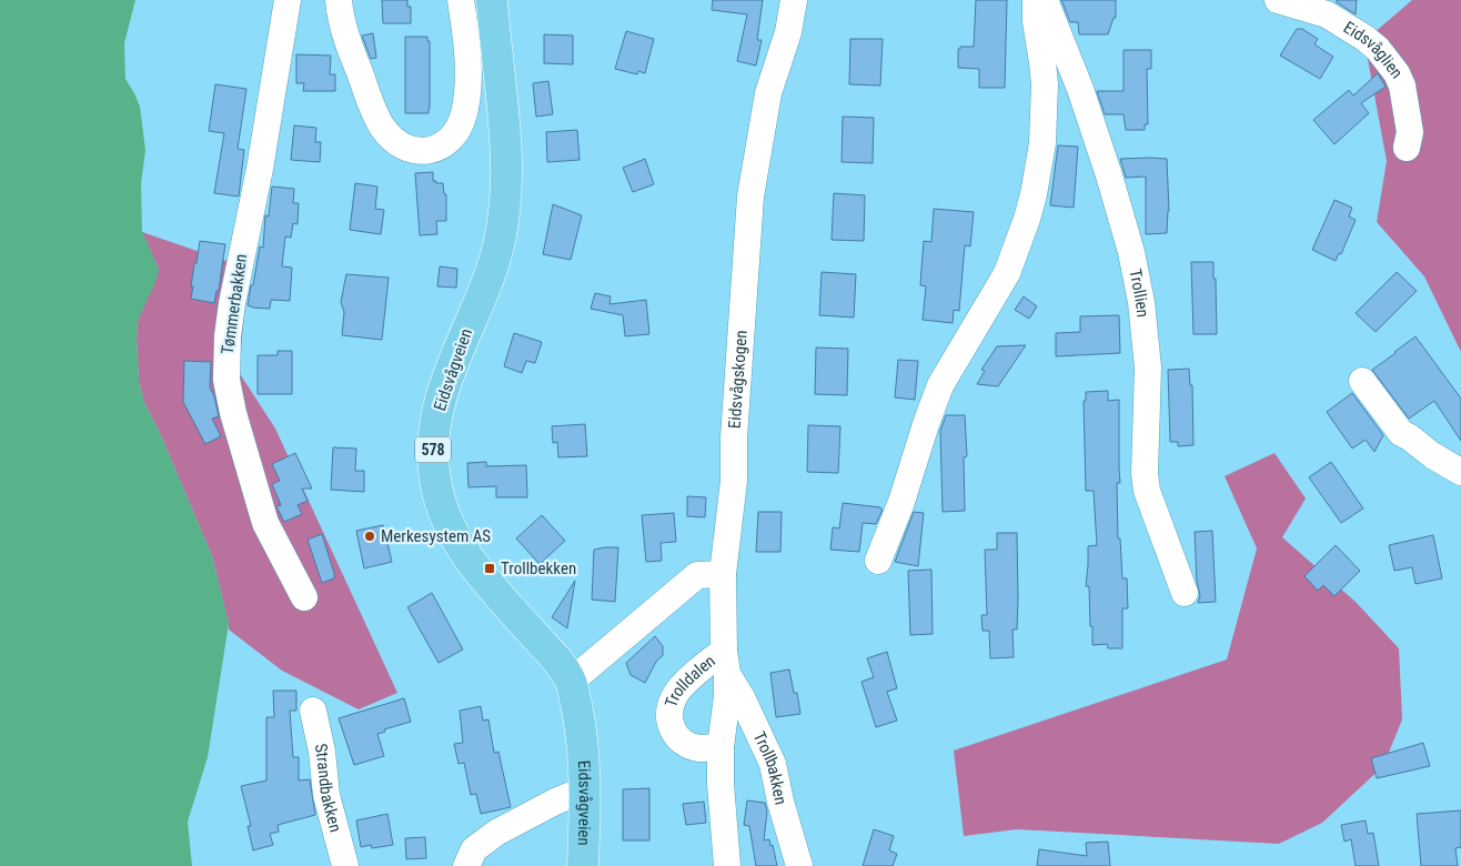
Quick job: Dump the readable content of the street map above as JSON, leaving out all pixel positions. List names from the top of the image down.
{
  "streets": {
    "main road": ["Eidsvågveien", "578"],
    "street": [
      "Eidsvåglien",
      "Trollien",
      "Tømmerbakken",
      "Eidsvågskogen",
      "Trolldalen",
      "Trollbakken",
      "Strandbakken"
    ]
  },
  "crossings": [
    ["Eidsvågskogen", "Trolldalen"],
    ["Trolldalen", "Trollbakken"]
  ],
  "places": {
    "other": ["Merkesystem AS"],
    "transit": ["Trollbekken"]
  }
}
